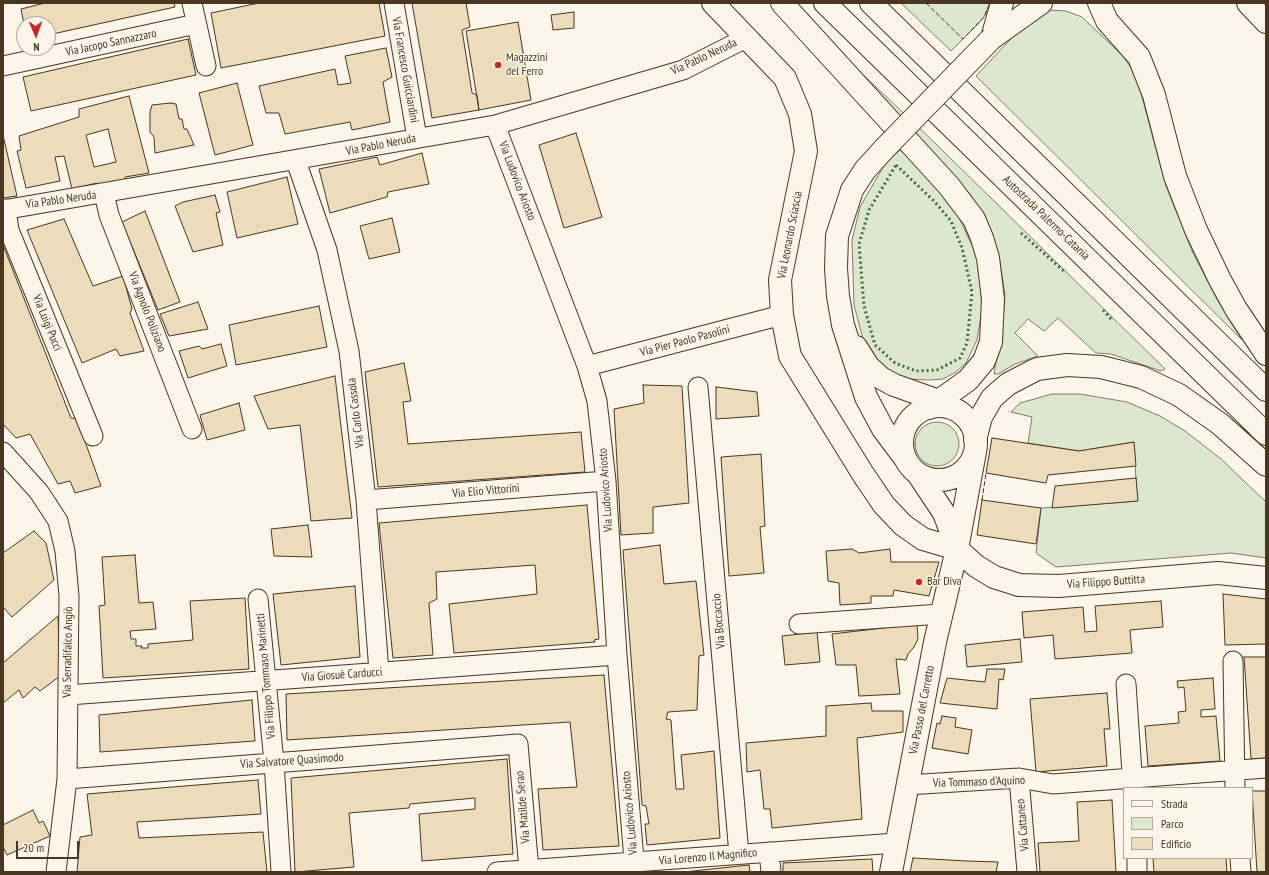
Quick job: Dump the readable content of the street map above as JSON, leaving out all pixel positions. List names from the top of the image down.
{
  "streets": {
    "main road": [
      "Autostrada Palermo-Catania",
      "Via Leonardo Sciascia",
      "Via Filippo Buttitta",
      "Via Passo del Carretto"
    ],
    "street": [
      "Via Jacopo Sannazzaro",
      "Via Pablo Neruda",
      "Via Francesco Guicciardini",
      "Via Ludovico Ariosto",
      "Via Agnolo Poliziano",
      "Via Luigi Pucci",
      "Via Pier Paolo Pasolini",
      "Via Carlo Cassola",
      "Via Elio Vittorini",
      "Via Boccaccio",
      "Via Serradifalco Angiò",
      "Via Giosuè Carducci",
      "Via Filippo Tommaso Marinetti",
      "Via Salvatore Quasimodo",
      "Via Tommaso d'Aquino",
      "Via Matilde Serao",
      "Via Cattaneo",
      "Via Lorenzo Il Magnifico"
    ]
  },
  "crossings": [
    ["Via Pablo Neruda", "Via Francesco Guicciardini"],
    ["Via Pablo Neruda", "Via Ludovico Ariosto"],
    ["Via Pablo Neruda", "Via Leonardo Sciascia"],
    ["Via Pablo Neruda", "Via Agnolo Poliziano"],
    ["Via Pablo Neruda", "Via Luigi Pucci"],
    ["Via Pablo Neruda", "Via Carlo Cassola"],
    ["Via Ludovico Ariosto", "Via Pier Paolo Pasolini"],
    ["Via Ludovico Ariosto", "Via Elio Vittorini"],
    ["Via Ludovico Ariosto", "Via Giosuè Carducci"],
    ["Via Ludovico Ariosto", "Via Lorenzo Il Magnifico"],
    ["Via Leonardo Sciascia", "Via Pier Paolo Pasolini"],
    ["Via Leonardo Sciascia", "Via Filippo Buttitta"],
    ["Via Leonardo Sciascia", "Via Passo del Carretto"],
    ["Via Carlo Cassola", "Via Elio Vittorini"],
    ["Via Carlo Cassola", "Via Giosuè Carducci"],
    ["Via Filippo Buttitta", "Via Passo del Carretto"],
    ["Via Boccaccio", "Via Lorenzo Il Magnifico"],
    ["Via Serradifalco Angiò", "Via Giosuè Carducci"],
    ["Via Serradifalco Angiò", "Via Salvatore Quasimodo"],
    ["Via Giosuè Carducci", "Via Filippo Tommaso Marinetti"],
    ["Via Filippo Tommaso Marinetti", "Via Salvatore Quasimodo"],
    ["Via Passo del Carretto", "Via Tommaso d'Aquino"],
    ["Via Passo del Carretto", "Via Lorenzo Il Magnifico"],
    ["Via Salvatore Quasimodo", "Via Matilde Serao"],
    ["Via Tommaso d'Aquino", "Via Cattaneo"],
    ["Via Matilde Serao", "Via Lorenzo Il Magnifico"]
  ],
  "places": ["Magazzini del Ferro", "Bar Diva"],
  "legend": ["Strada", "Parco", "Edificio"],
  "scale_bar": "20 m",
  "north": "bottom"
}
